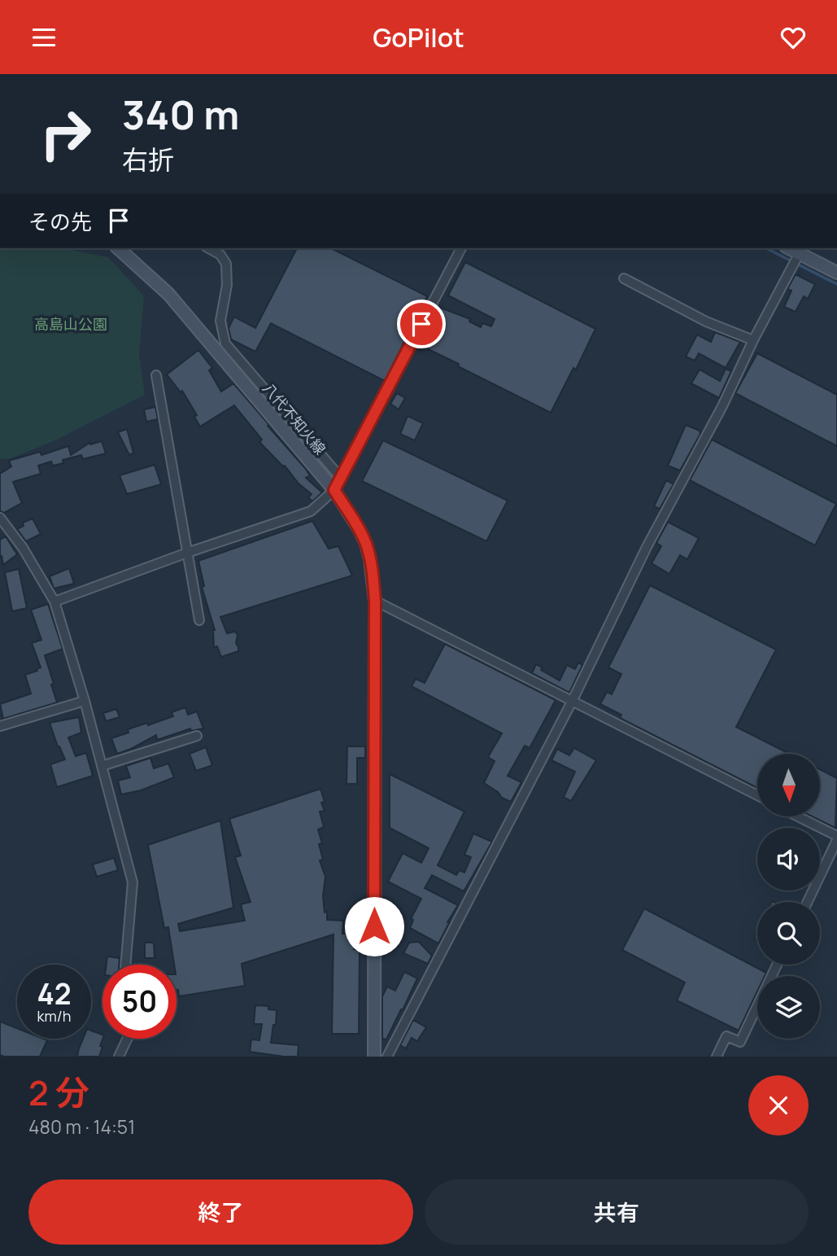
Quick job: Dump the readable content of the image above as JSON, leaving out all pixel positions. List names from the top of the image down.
{
  "streets": {
    "main road": ["八代不知火線"]
  },
  "parks": ["高島山公園"],
  "north": "bottom",
  "page": {
    "header": "GoPilot",
    "turn": ["340 m", "右折"],
    "then": "その先",
    "speed": "42 km/h",
    "limit": "50",
    "heading": ["2 分", "480 m · 14:51"],
    "buttons": ["終了", "共有"]
  }
}
